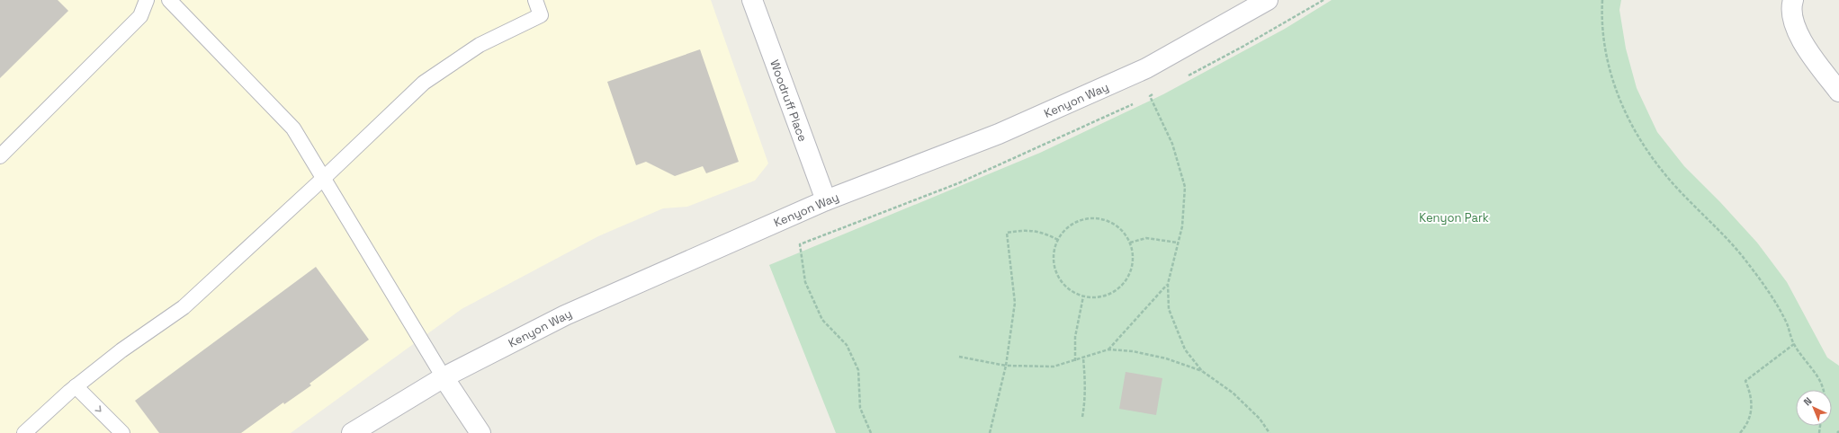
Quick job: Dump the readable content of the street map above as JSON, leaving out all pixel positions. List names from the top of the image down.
{
  "streets": {
    "street": ["Kenyon Way", "Woodruff Place"]
  },
  "crossings": [
    ["Kenyon Way", "Woodruff Place"]
  ],
  "parks": ["Kenyon Park"],
  "north": "top left"
}
